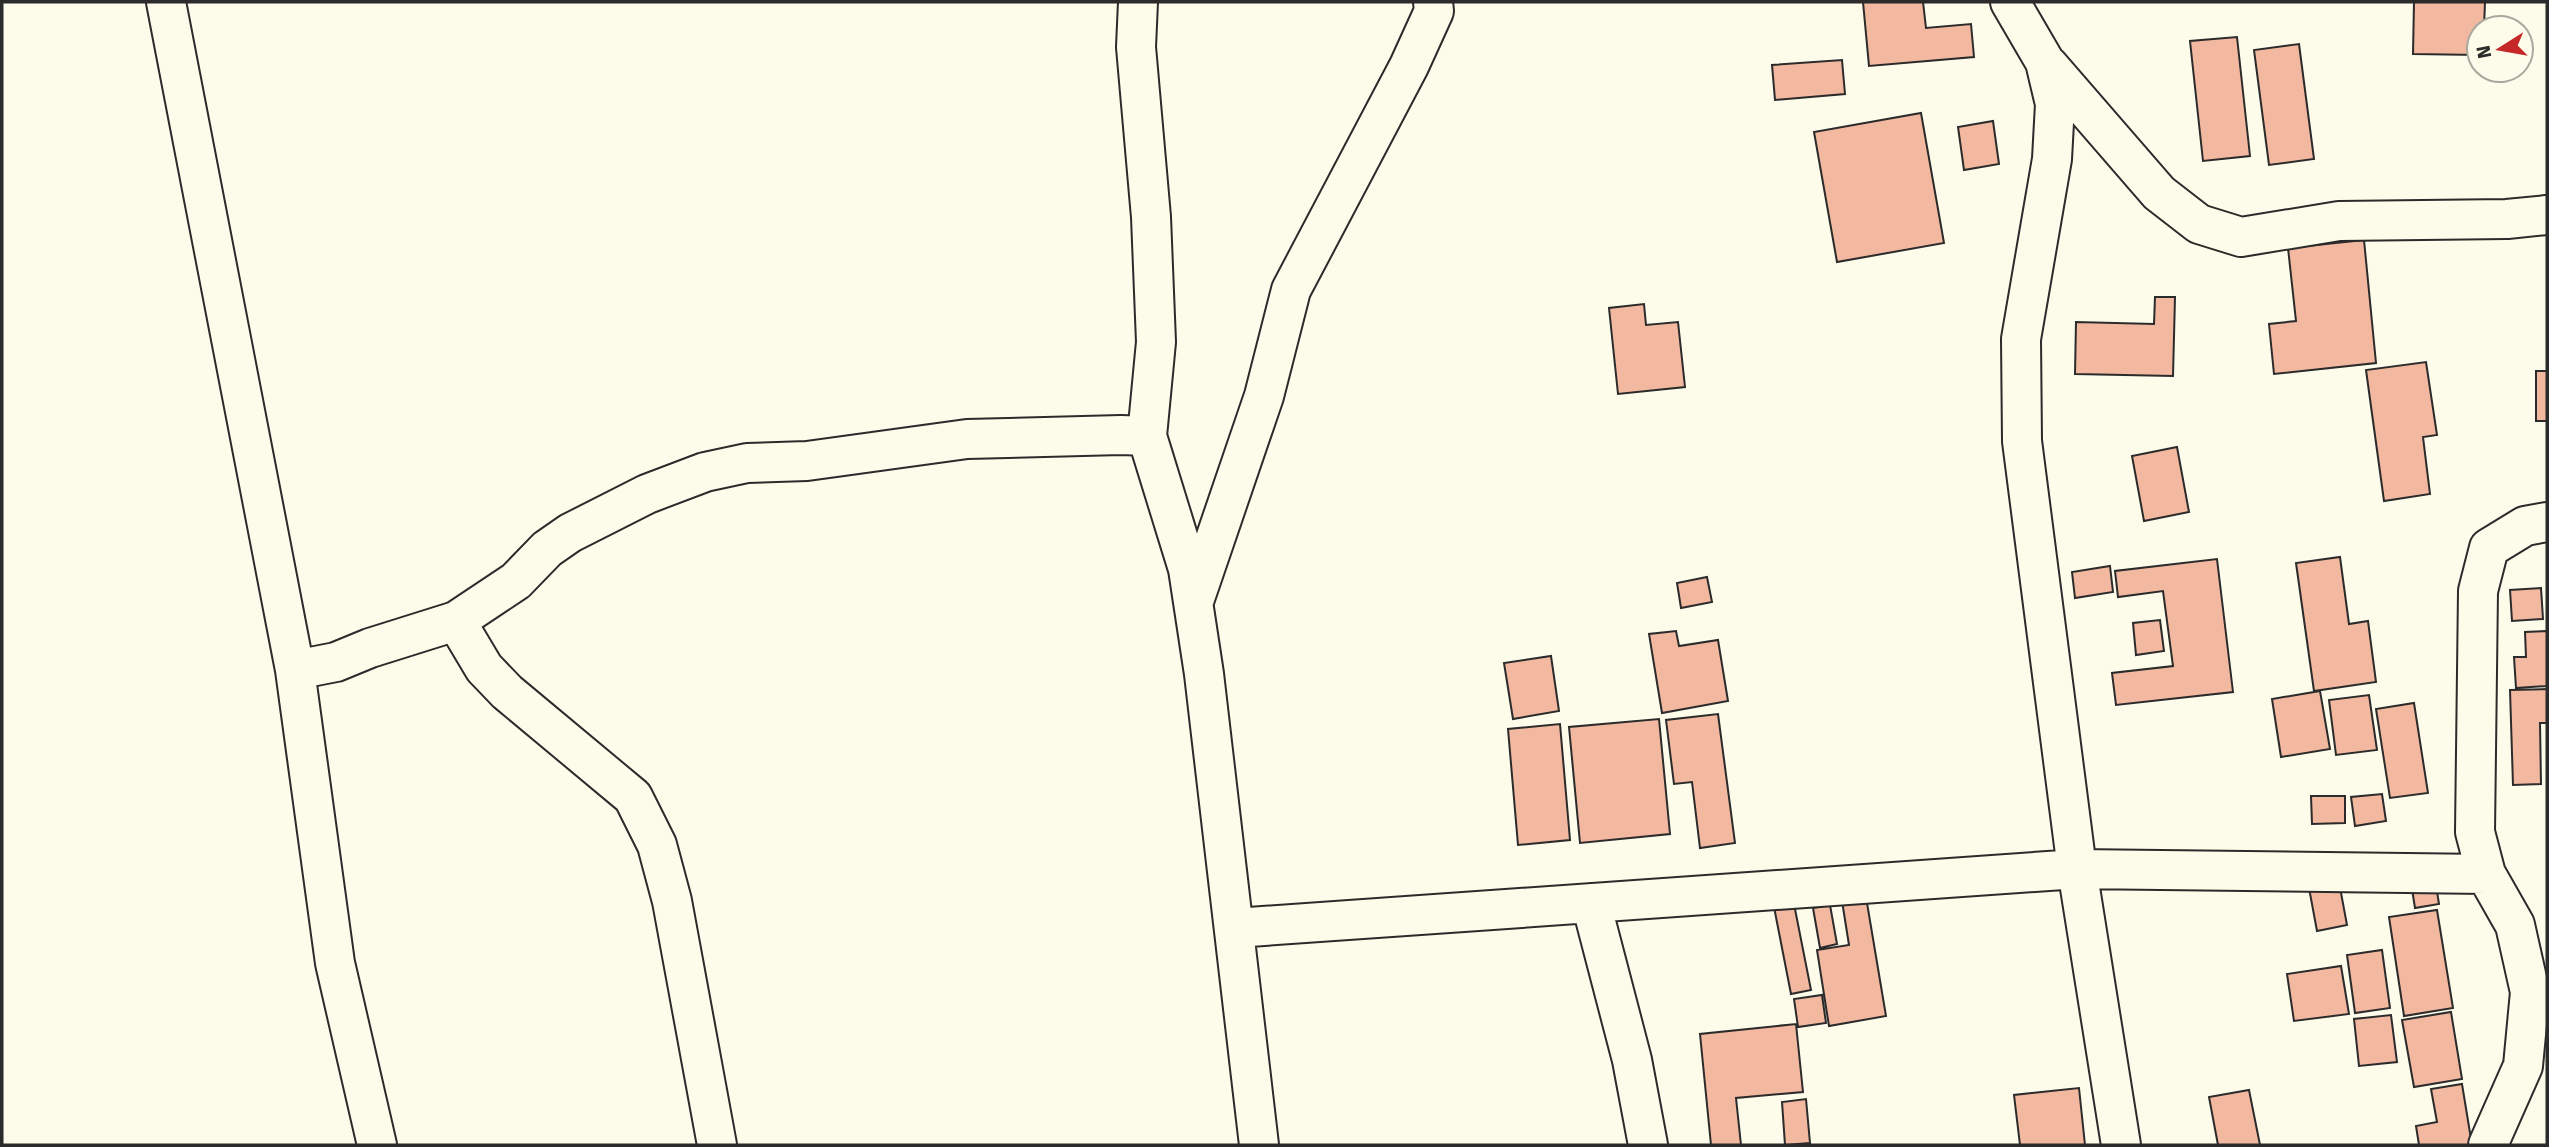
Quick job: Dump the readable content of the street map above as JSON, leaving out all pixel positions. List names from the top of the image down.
{
  "north": "left"
}
